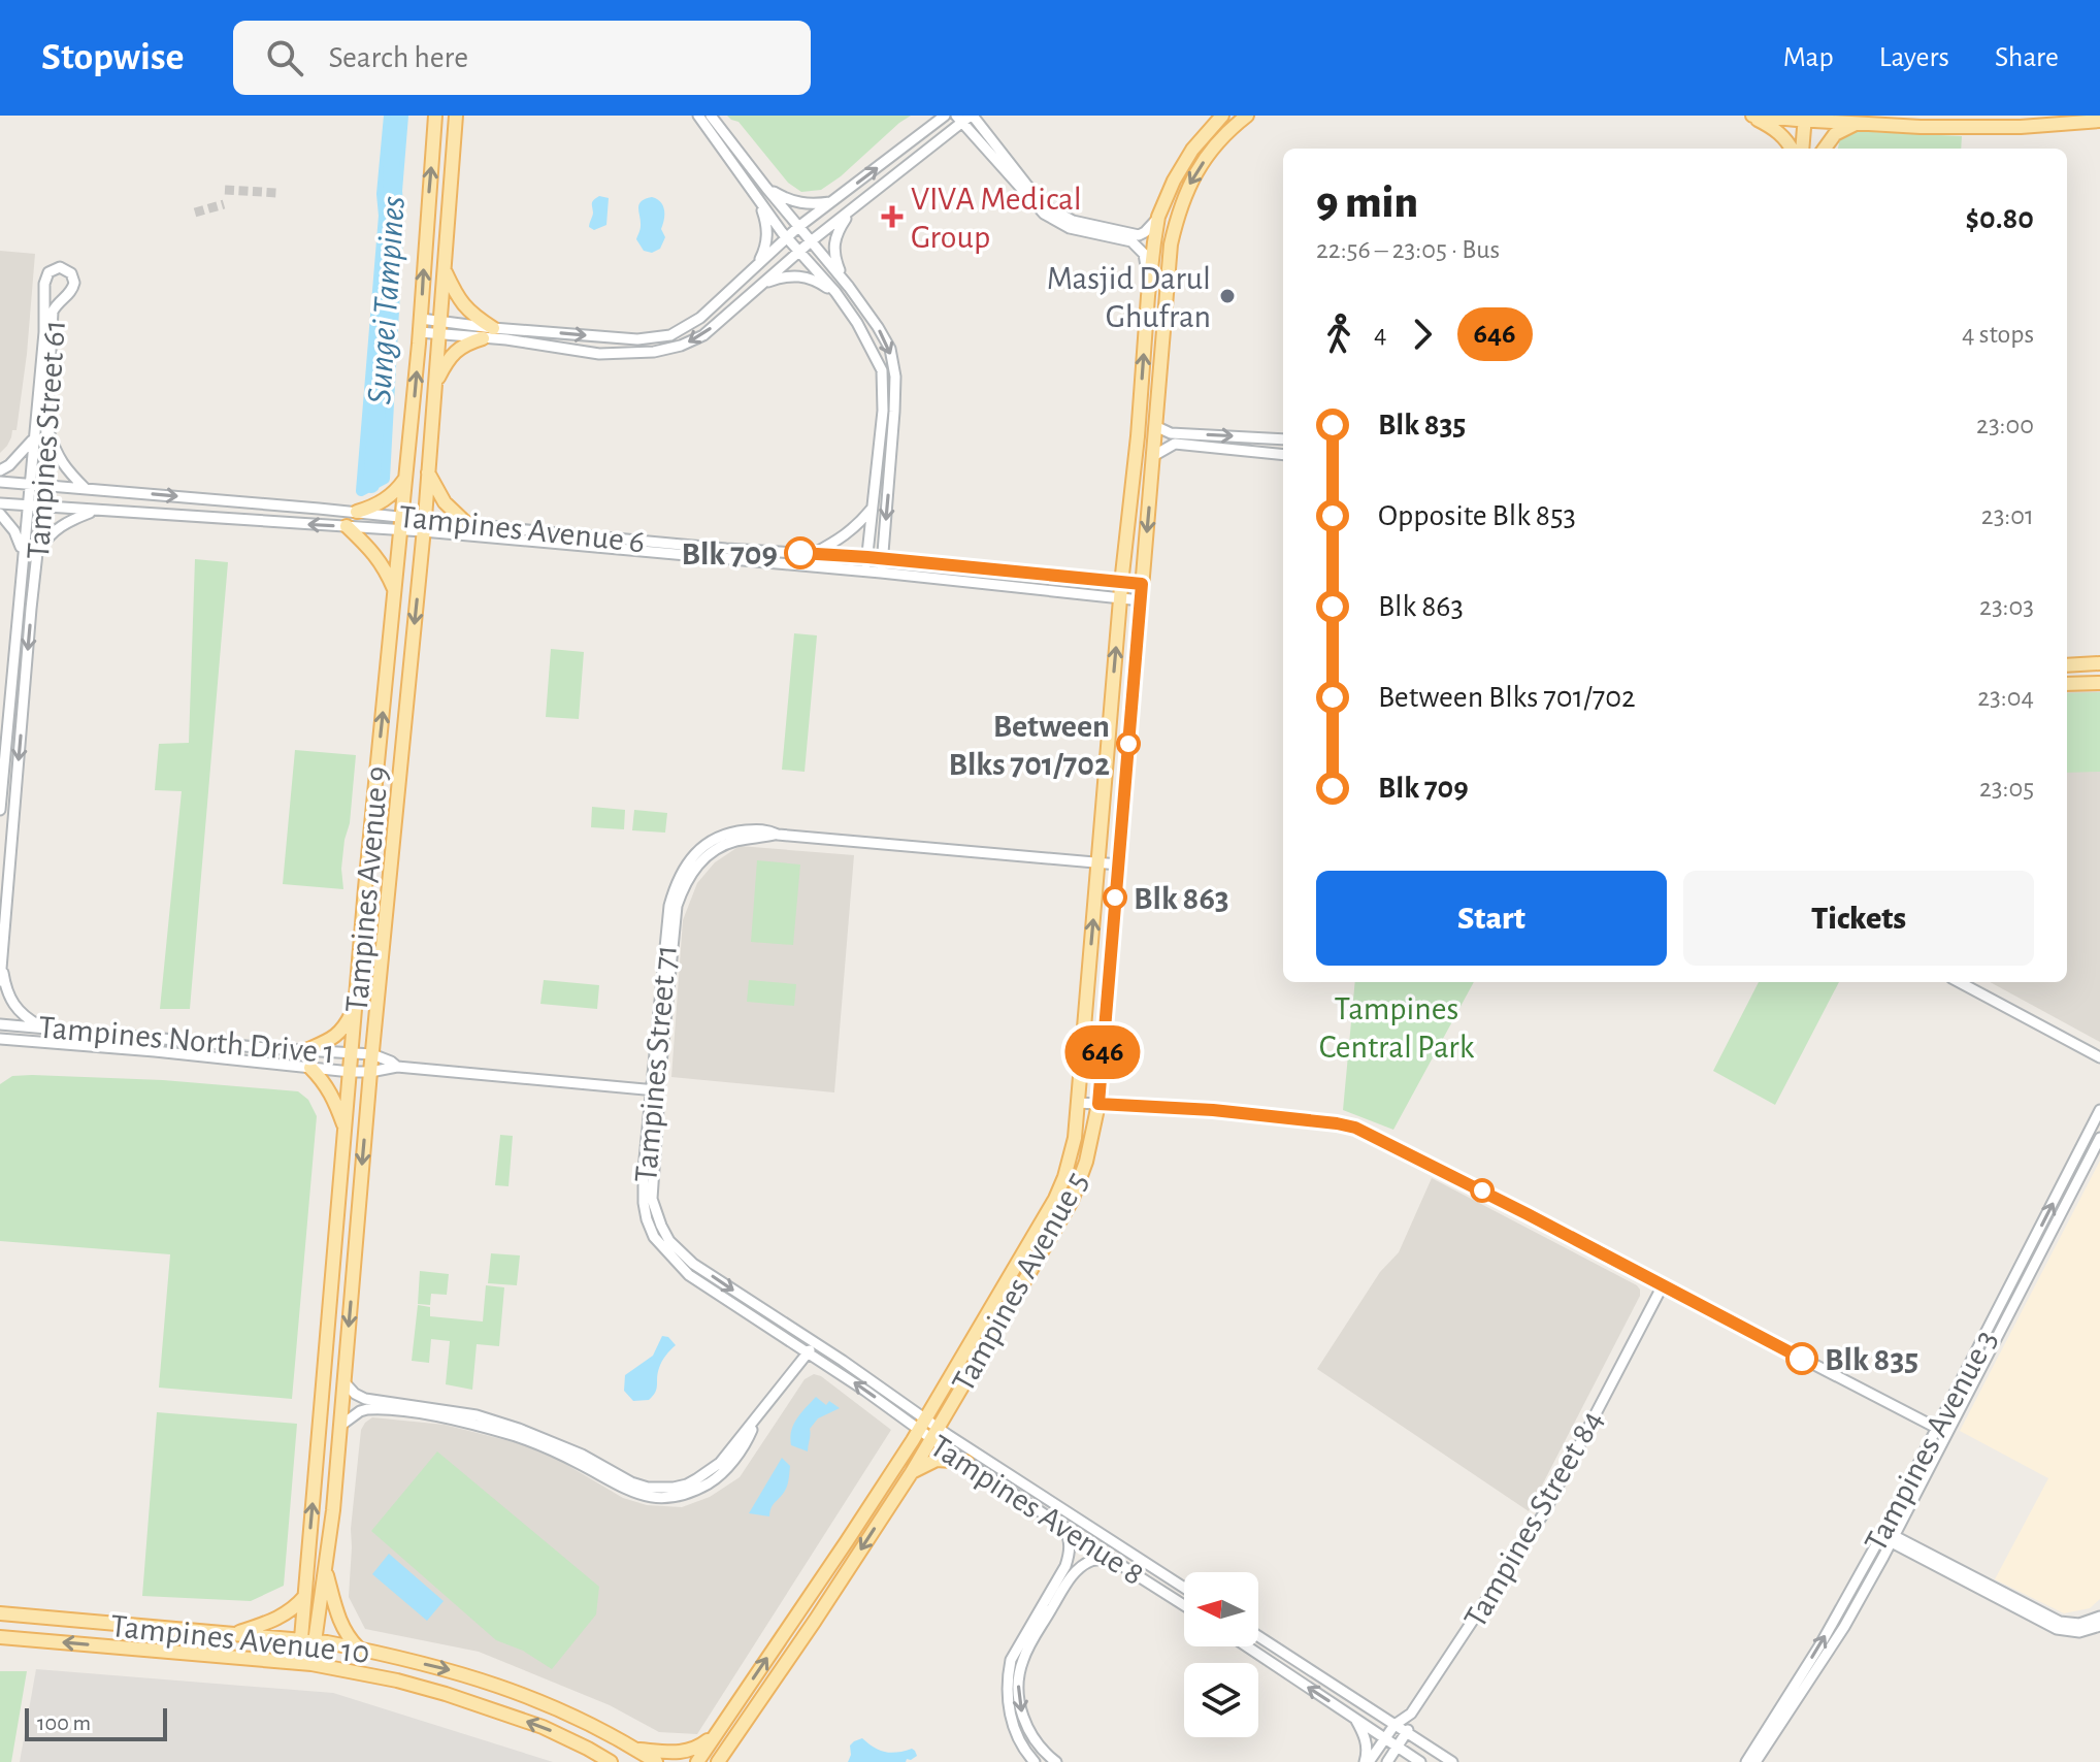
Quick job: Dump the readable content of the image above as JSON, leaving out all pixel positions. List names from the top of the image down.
{
  "streets": {
    "main road": ["Tampines Avenue 9", "Tampines Avenue 5", "Tampines Avenue 10"],
    "street": [
      "Tampines Street 61",
      "Tampines Avenue 6",
      "Tampines North Drive 1",
      "Tampines Street 71",
      "Tampines Avenue 3",
      "Tampines Avenue 8",
      "Tampines Street 84"
    ]
  },
  "crossings": [
    ["Tampines Street 61", "Tampines Avenue 6"],
    ["Tampines Avenue 6", "Tampines Avenue 9"],
    ["Tampines Avenue 6", "Tampines Avenue 5"],
    ["Tampines Avenue 9", "Tampines North Drive 1"],
    ["Tampines Avenue 9", "Tampines Avenue 10"],
    ["Tampines Street 71", "Tampines Avenue 5"],
    ["Tampines Street 71", "Tampines Avenue 8"],
    ["Tampines Avenue 5", "Tampines Avenue 8"]
  ],
  "water": ["Sungei Tampines"],
  "parks": ["Tampines Central Park"],
  "places": {
    "health": ["VIVA Medical Group"],
    "other": [
      "Masjid Darul Ghufran",
      "Blk 709",
      "Between Blks 701/702",
      "Blk 863",
      "Blk 835"
    ]
  },
  "lines": ["bus line 646"],
  "scale_bar": "100 m",
  "north": "left",
  "page": {
    "header": "Stopwise",
    "search": "Search here",
    "nav": ["Map", "Layers", "Share"],
    "on_map": "646",
    "heading": ["9 min", "22:56 – 23:05 · Bus", "$0.80"],
    "legs": ["4", "646", "4 stops"],
    "list": [
      {
        "name": "Blk 835",
        "value": "23:00"
      },
      {
        "name": "Opposite Blk 853",
        "value": "23:01"
      },
      {
        "name": "Blk 863",
        "value": "23:03"
      },
      {
        "name": "Between Blks 701/702",
        "value": "23:04"
      },
      {
        "name": "Blk 709",
        "value": "23:05"
      }
    ],
    "buttons": ["Start", "Tickets"],
    "scale": "100 m"
  }
}
